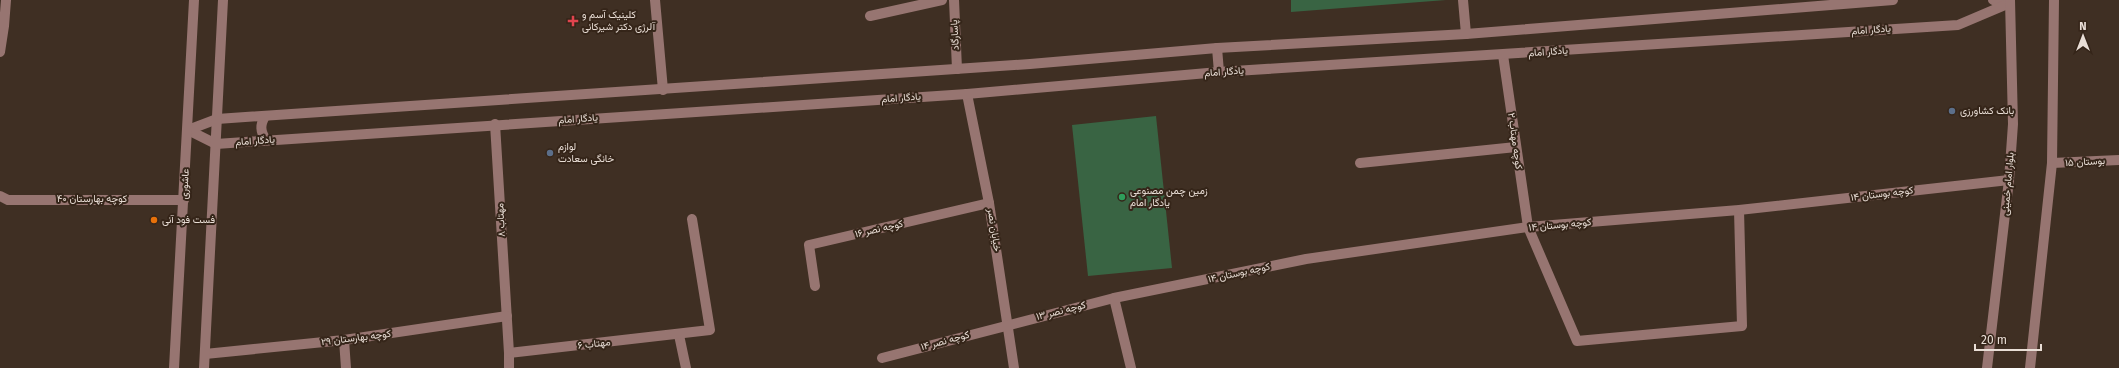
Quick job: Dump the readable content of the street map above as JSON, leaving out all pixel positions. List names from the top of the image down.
{
  "streets": {
    "street": [
      "یادگار امام",
      "پاسارگاد",
      "کوچه مهتاب ۲",
      "بوستان ۱۵",
      "عاشوری",
      "بلوار امام خمینی",
      "کوچه بوستان ۱۴",
      "کوچه بهارستان ۴۰",
      "مهتاب ۸",
      "کوچه نصر ۱۶",
      "خیابان نصر",
      "کوچه نصر ۱۳",
      "کوچه بهارستان ۲۹",
      "کوچه نصر ۱۴",
      "مهتاب ۶"
    ]
  },
  "crossings": [
    ["یادگار امام", "کوچه مهتاب ۲"],
    ["یادگار امام", "بلوار امام خمینی"],
    ["یادگار امام", "مهتاب ۸"],
    ["یادگار امام", "خیابان نصر"],
    ["کوچه مهتاب ۲", "کوچه بوستان ۱۴"],
    ["عاشوری", "کوچه بهارستان ۴۰"],
    ["بلوار امام خمینی", "کوچه بوستان ۱۴"],
    ["کوچه بوستان ۱۴", "کوچه نصر ۱۳"],
    ["مهتاب ۸", "کوچه بهارستان ۲۹"],
    ["مهتاب ۸", "مهتاب ۶"],
    ["کوچه نصر ۱۶", "خیابان نصر"],
    ["خیابان نصر", "کوچه نصر ۱۳"],
    ["خیابان نصر", "کوچه نصر ۱۴"],
    ["کوچه نصر ۱۳", "کوچه نصر ۱۴"]
  ],
  "places": {
    "health": ["کلینیک آسم و آلرژی دکتر شیرکانی"],
    "other": [
      "بانک کشاورزی",
      "لوازم خانگی سعادت",
      "زمین چمن مصنوعی یادگار امام",
      "فست فود آنی"
    ]
  },
  "scale_bar": "20 m",
  "north": "top"
}
